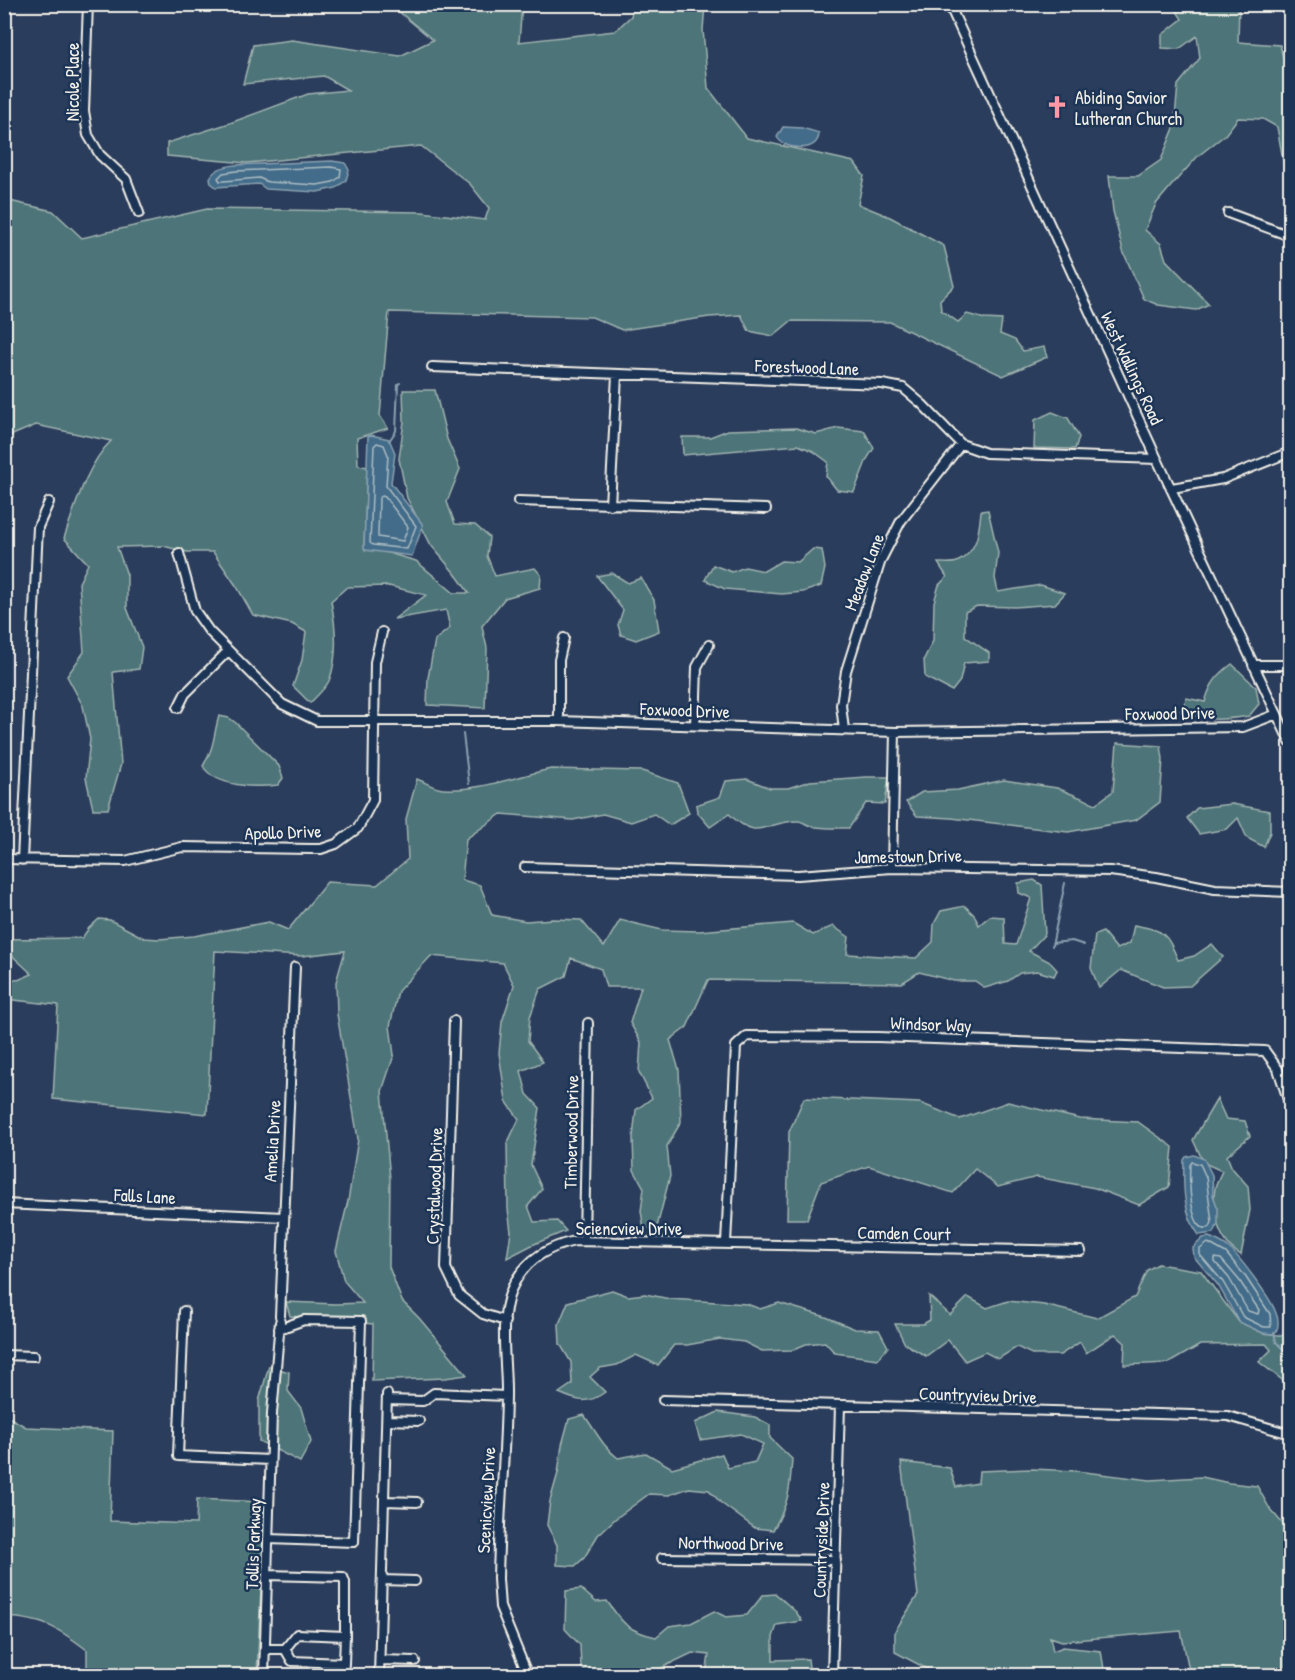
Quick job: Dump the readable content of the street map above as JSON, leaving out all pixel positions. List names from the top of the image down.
{
  "streets": {
    "street": [
      "Nicole Place",
      "Forestwood Lane",
      "West Wallings Road",
      "Meadow Lane",
      "Foxwood Drive",
      "Apollo Drive",
      "Jamestown Drive",
      "Windsor Way",
      "Timberwood Drive",
      "Amelia Drive",
      "Crystalwood Drive",
      "Falls Lane",
      "Sciencview Drive",
      "Camden Court",
      "Countryview Drive",
      "Scenicview Drive",
      "Countryside Drive",
      "Northwood Drive",
      "Tollis Parkway"
    ]
  },
  "crossings": [
    ["Forestwood Lane", "West Wallings Road"],
    ["Forestwood Lane", "Meadow Lane"],
    ["West Wallings Road", "Foxwood Drive"],
    ["Meadow Lane", "Foxwood Drive"],
    ["Foxwood Drive", "Apollo Drive"],
    ["Windsor Way", "Sciencview Drive"],
    ["Windsor Way", "Camden Court"],
    ["Timberwood Drive", "Sciencview Drive"],
    ["Amelia Drive", "Falls Lane"],
    ["Amelia Drive", "Tollis Parkway"],
    ["Crystalwood Drive", "Sciencview Drive"],
    ["Crystalwood Drive", "Scenicview Drive"],
    ["Sciencview Drive", "Camden Court"],
    ["Sciencview Drive", "Scenicview Drive"],
    ["Countryview Drive", "Countryside Drive"],
    ["Countryside Drive", "Northwood Drive"]
  ],
  "places": {
    "church": ["Abiding Savior Lutheran Church"]
  }
}
